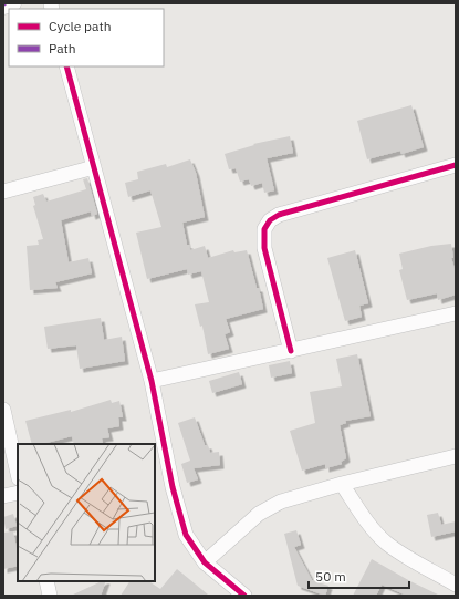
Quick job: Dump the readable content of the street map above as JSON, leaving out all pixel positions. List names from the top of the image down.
{
  "legend": ["Cycle path", "Path"],
  "scale_bar": "50 m"
}
